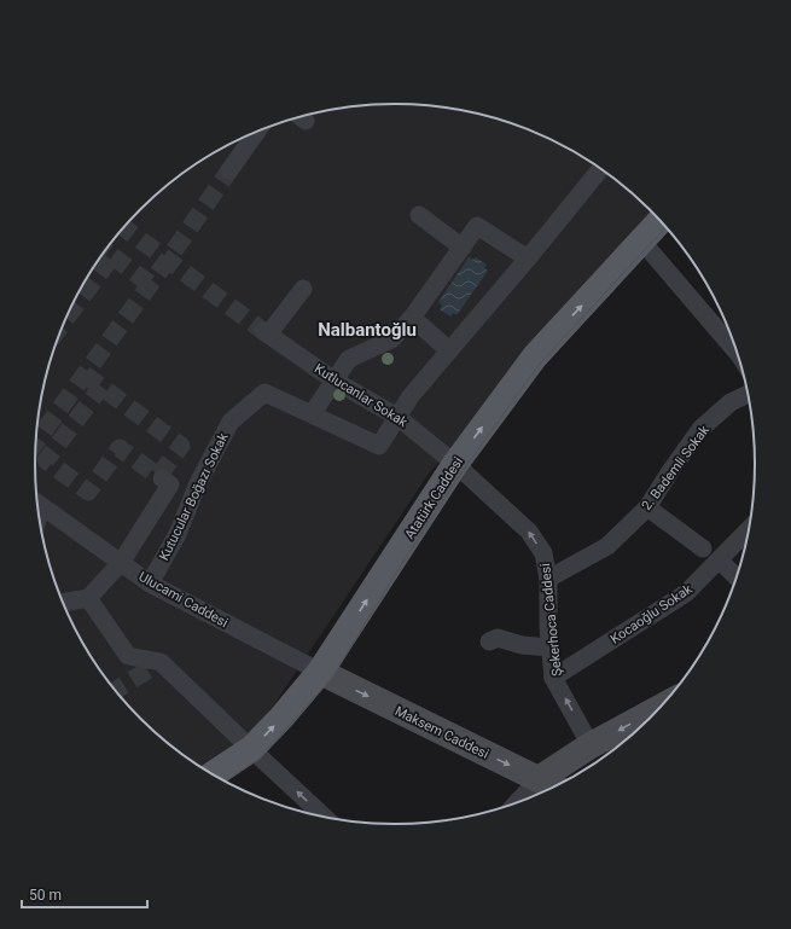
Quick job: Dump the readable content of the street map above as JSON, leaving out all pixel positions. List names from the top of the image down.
{
  "streets": {
    "main road": ["Atatürk Caddesi", "Maksem Caddesi"],
    "street": [
      "Kutlucanlar Sokak",
      "2. Bademli Sokak",
      "Kutucular Boğazı Sokak",
      "Ulucami Caddesi",
      "Kocaoğlu Sokak",
      "Şekerhoca Caddesi"
    ]
  },
  "crossings": [
    ["Kutlucanlar Sokak", "Atatürk Caddesi"],
    ["Kutlucanlar Sokak", "Şekerhoca Caddesi"],
    ["2. Bademli Sokak", "Şekerhoca Caddesi"],
    ["Kutucular Boğazı Sokak", "Ulucami Caddesi"],
    ["Atatürk Caddesi", "Ulucami Caddesi"],
    ["Atatürk Caddesi", "Şekerhoca Caddesi"],
    ["Atatürk Caddesi", "Maksem Caddesi"],
    ["Ulucami Caddesi", "Maksem Caddesi"],
    ["Kocaoğlu Sokak", "Şekerhoca Caddesi"]
  ],
  "one_way": ["Atatürk Caddesi", "Şekerhoca Caddesi", "Maksem Caddesi"],
  "districts": ["Nalbantoğlu"],
  "scale_bar": "50 m"
}
